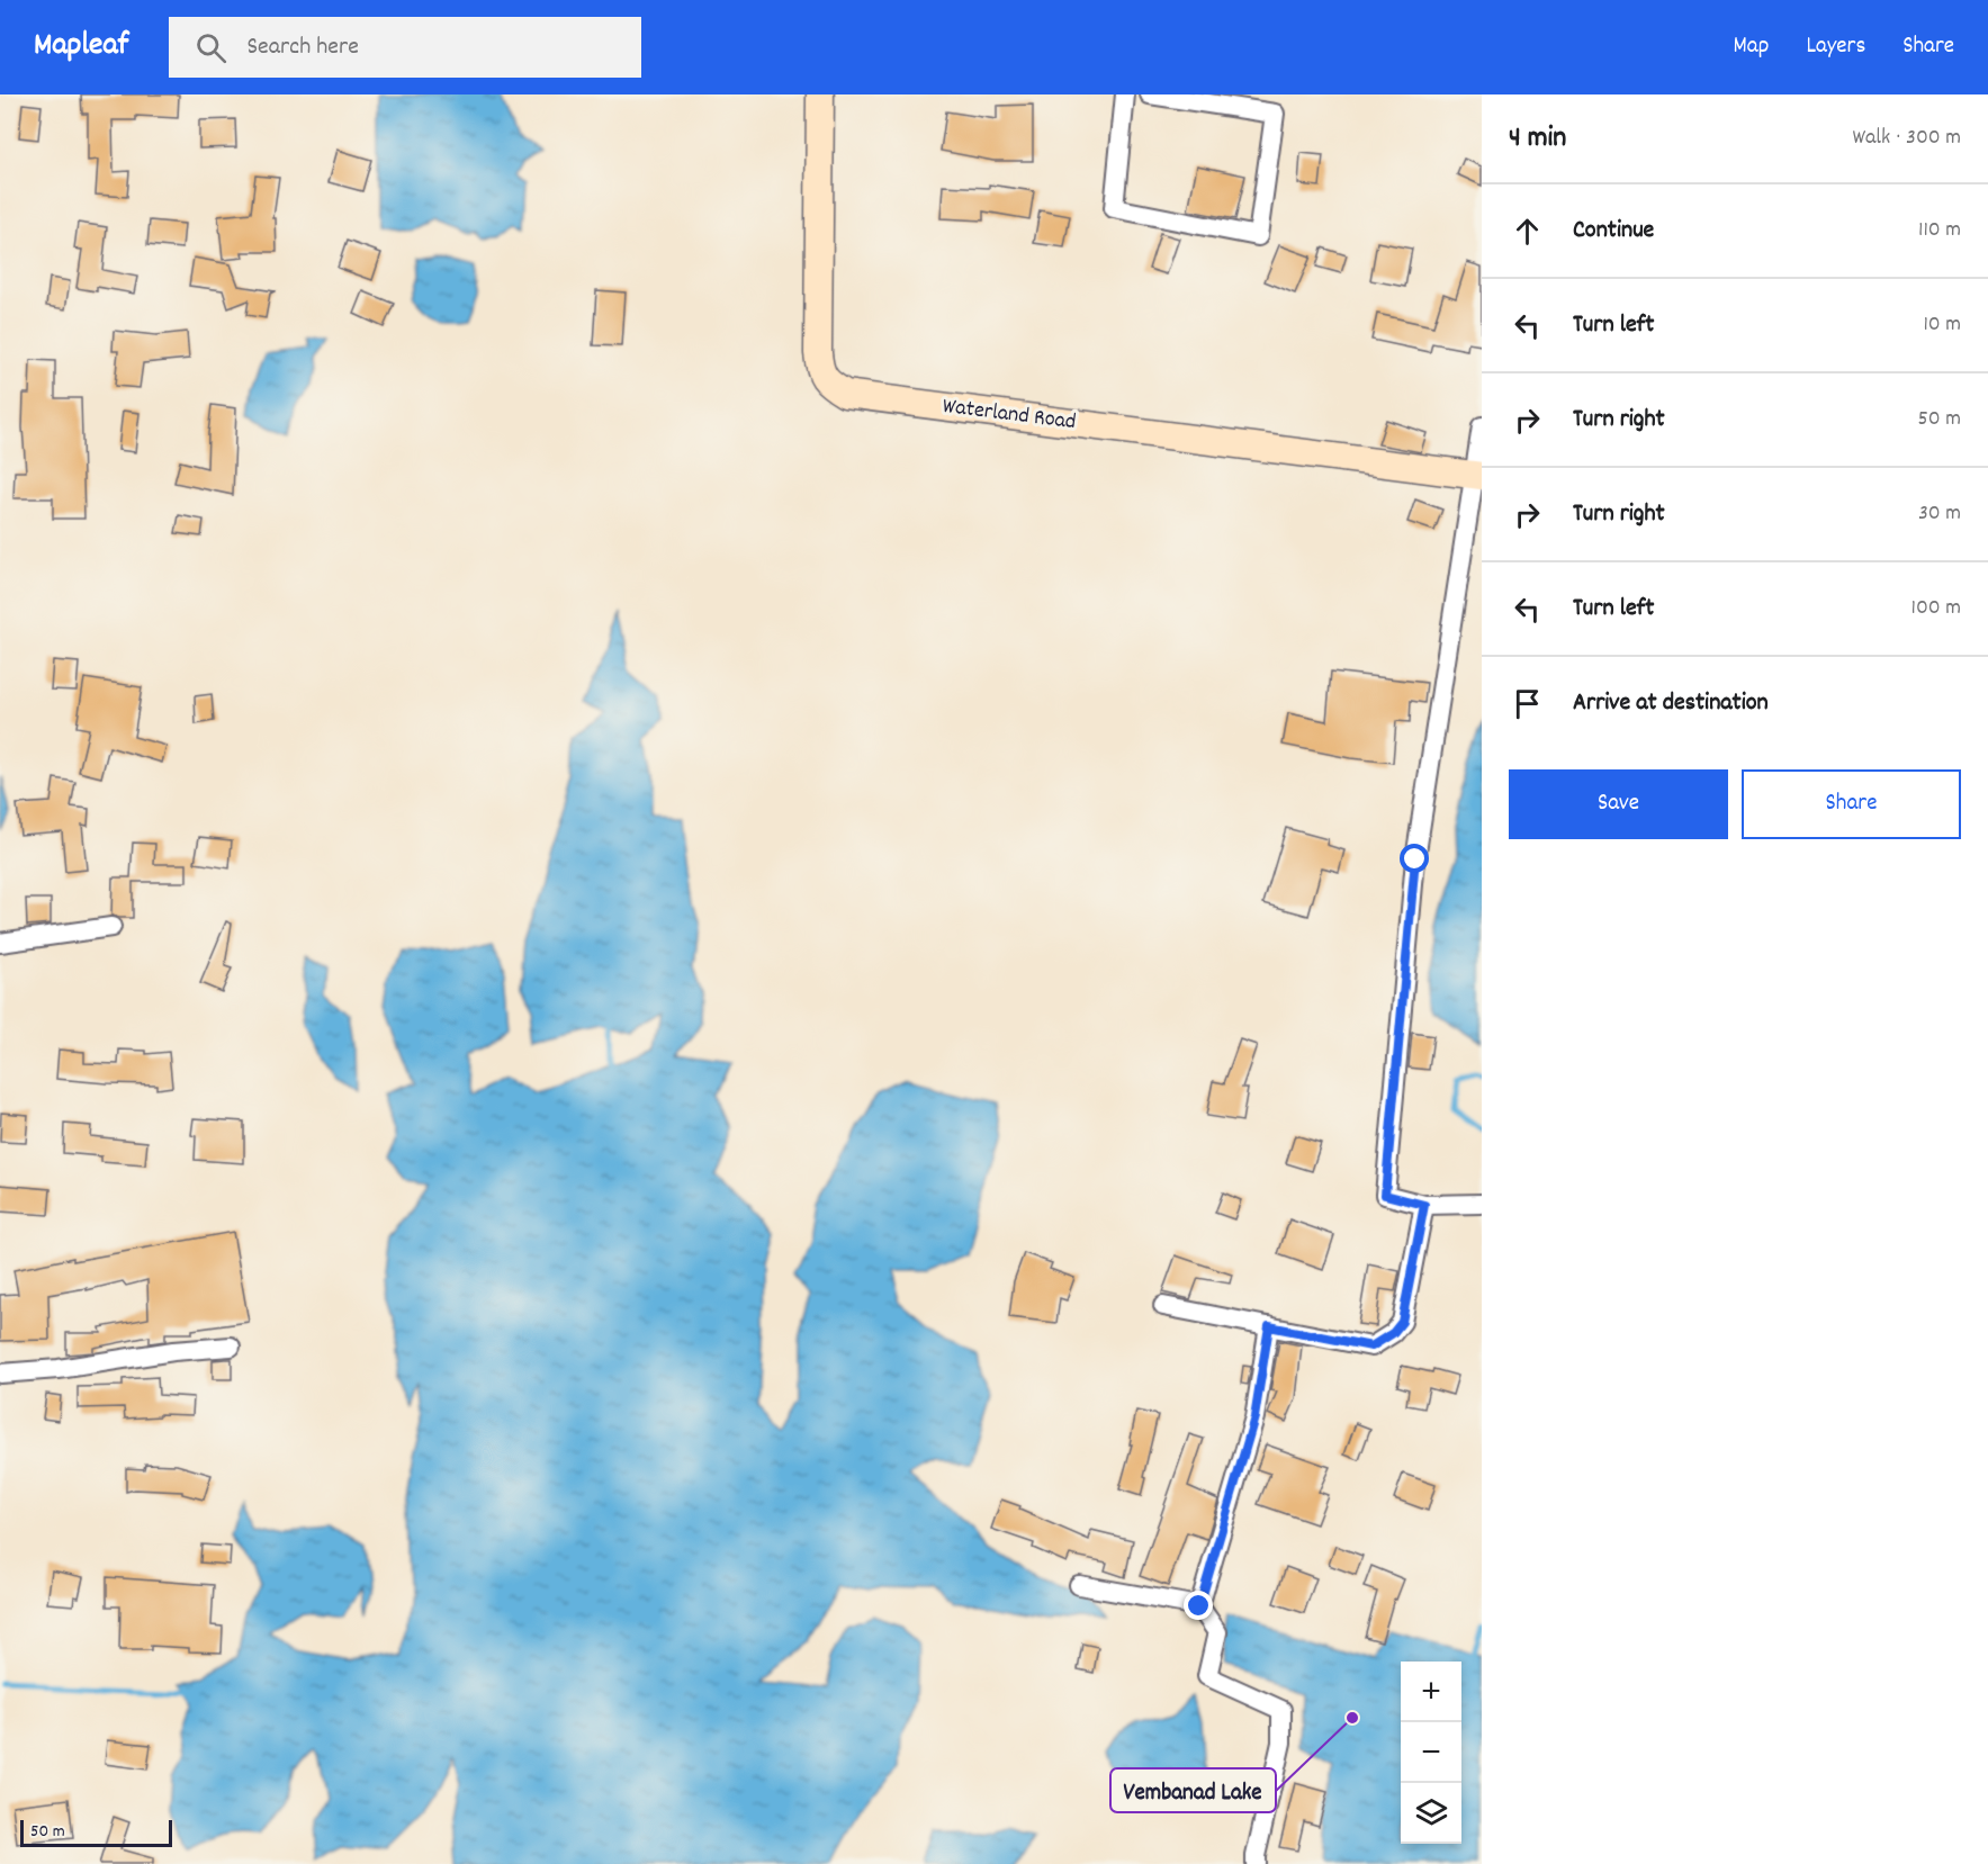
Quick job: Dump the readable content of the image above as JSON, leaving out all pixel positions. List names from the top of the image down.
{
  "streets": {
    "main road": ["Waterland Road"]
  },
  "places": ["Vembanad Lake"],
  "scale_bar": "50 m",
  "page": {
    "header": "Mapleaf",
    "search": "Search here",
    "nav": ["Map", "Layers", "Share"],
    "heading": ["4 min", "Walk · 300 m"],
    "list": [
      ["Continue", "110 m"],
      ["Turn left", "10 m"],
      ["Turn right", "50 m"],
      ["Turn right", "30 m"],
      ["Turn left", "100 m"],
      "Arrive at destination"
    ],
    "buttons": ["Save", "Share"],
    "map_buttons": ["+", "−"],
    "scale": "50 m"
  }
}
